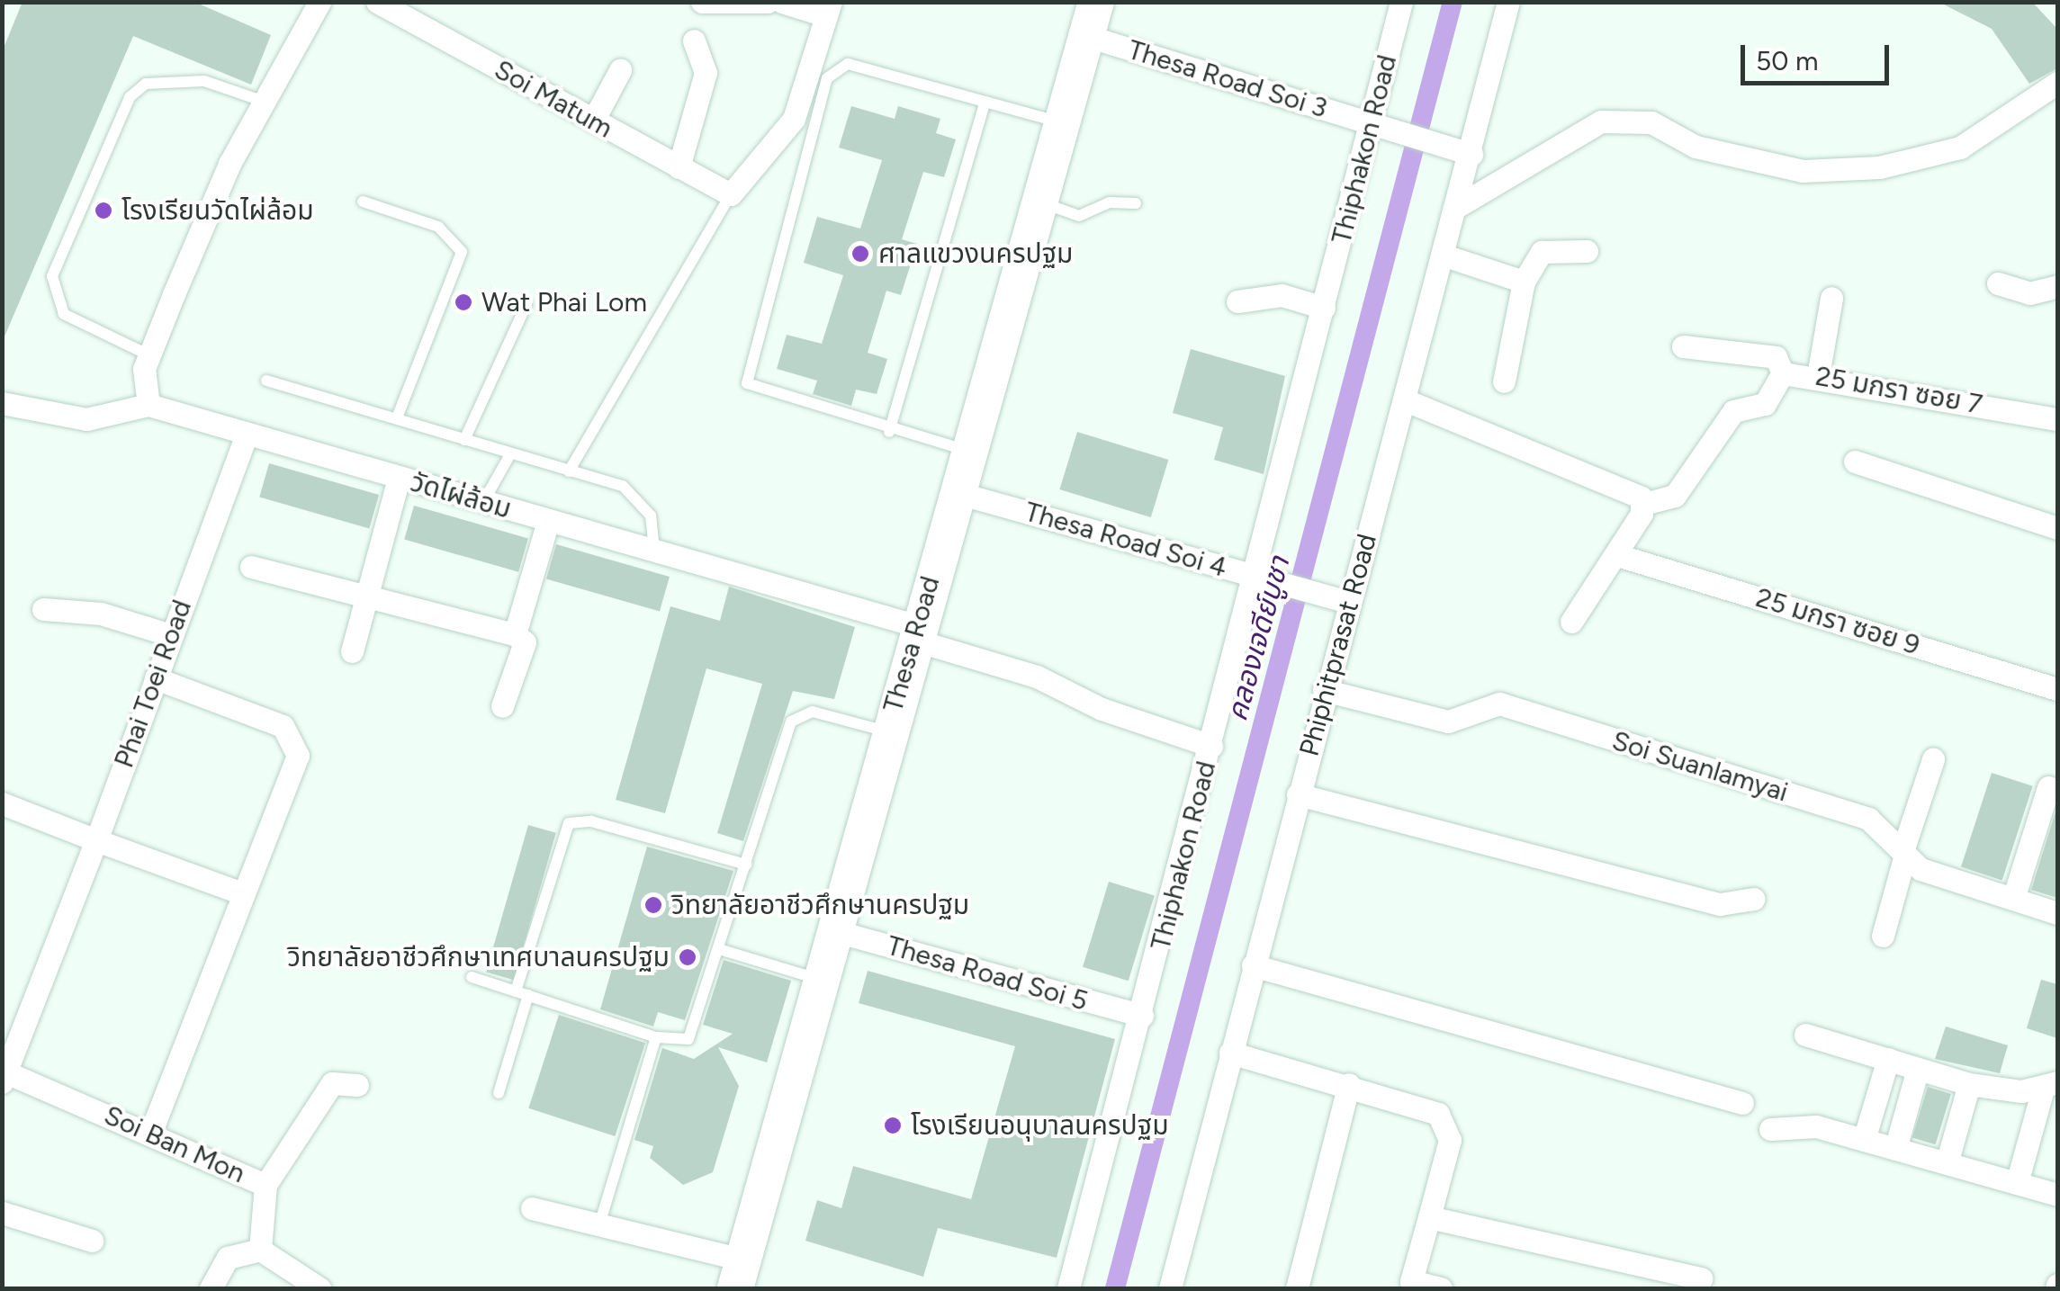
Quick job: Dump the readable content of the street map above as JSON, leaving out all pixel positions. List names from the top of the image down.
{
  "streets": {
    "main road": ["Thesa Road"],
    "street": [
      "Thesa Road Soi 3",
      "Soi Matum",
      "Thiphakon Road",
      "25 มกรา ซอย 7",
      "วัดไผ่ล้อม",
      "Thesa Road Soi 4",
      "25 มกรา ซอย 9",
      "Phiphitprasat Road",
      "Phai Toei Road",
      "Soi Suanlamyai",
      "Thesa Road Soi 5",
      "Soi Ban Mon"
    ]
  },
  "crossings": [
    ["Thesa Road Soi 3", "Thiphakon Road"],
    ["Thesa Road Soi 3", "Thesa Road"],
    ["Thesa Road Soi 3", "Phiphitprasat Road"],
    ["Thiphakon Road", "วัดไผ่ล้อม"],
    ["Thiphakon Road", "Thesa Road Soi 4"],
    ["Thiphakon Road", "Thesa Road Soi 5"],
    ["วัดไผ่ล้อม", "Thesa Road"],
    ["วัดไผ่ล้อม", "Phai Toei Road"],
    ["Thesa Road Soi 4", "Thesa Road"],
    ["Thesa Road Soi 4", "Phiphitprasat Road"],
    ["Thesa Road", "Thesa Road Soi 5"],
    ["Phiphitprasat Road", "Soi Suanlamyai"],
    ["Phai Toei Road", "Soi Ban Mon"]
  ],
  "water": ["คลองเจดีย์บูชา"],
  "places": [
    "โรงเรียนวัดไผ่ล้อม",
    "ศาลแขวงนครปฐม",
    "Wat Phai Lom",
    "วิทยาลัยอาชีวศึกษานครปฐม",
    "วิทยาลัยอาชีวศึกษาเทศบาลนครปฐม",
    "โรงเรียนอนุบาลนครปฐม"
  ],
  "scale_bar": "50 m"
}
